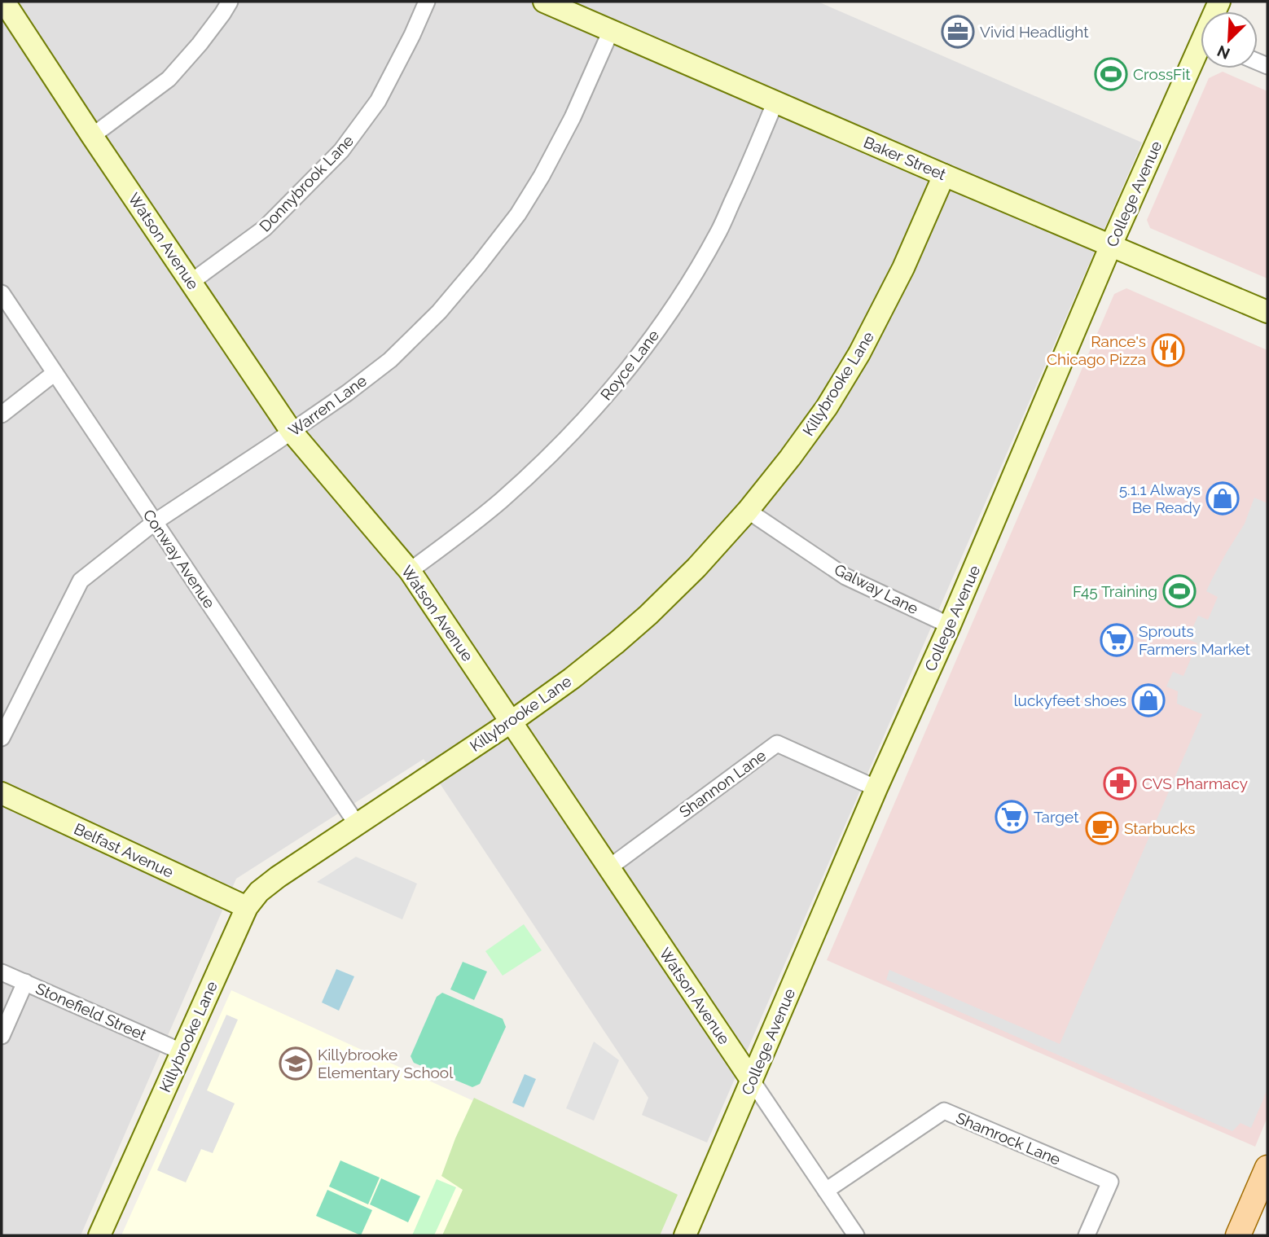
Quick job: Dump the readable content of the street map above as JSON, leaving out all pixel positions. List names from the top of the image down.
{
  "streets": {
    "street": [
      "Baker Street",
      "Donnybrook Lane",
      "College Avenue",
      "Watson Avenue",
      "Royce Lane",
      "Killybrooke Lane",
      "Warren Lane",
      "Conway Avenue",
      "Galway Lane",
      "Shannon Lane",
      "Belfast Avenue",
      "Stonefield Street",
      "Shamrock Lane"
    ]
  },
  "crossings": [
    ["Baker Street", "College Avenue"],
    ["Baker Street", "Royce Lane"],
    ["Baker Street", "Killybrooke Lane"],
    ["Baker Street", "Warren Lane"],
    ["Donnybrook Lane", "Watson Avenue"],
    ["College Avenue", "Watson Avenue"],
    ["College Avenue", "Galway Lane"],
    ["College Avenue", "Shannon Lane"],
    ["Watson Avenue", "Royce Lane"],
    ["Watson Avenue", "Killybrooke Lane"],
    ["Watson Avenue", "Warren Lane"],
    ["Watson Avenue", "Shannon Lane"],
    ["Watson Avenue", "Shamrock Lane"],
    ["Killybrooke Lane", "Conway Avenue"],
    ["Killybrooke Lane", "Galway Lane"],
    ["Killybrooke Lane", "Belfast Avenue"],
    ["Killybrooke Lane", "Stonefield Street"],
    ["Warren Lane", "Conway Avenue"]
  ],
  "places": {
    "office": ["Vivid Headlight"],
    "sports": ["CrossFit", "F45 Training"],
    "restaurant": ["Rance's Chicago Pizza"],
    "shop": ["5.1.1 Always Be Ready", "luckyfeet shoes"],
    "supermarket": ["Sprouts Farmers Market", "Target"],
    "pharmacy": ["CVS Pharmacy"],
    "cafe": ["Starbucks"],
    "school or university": ["Killybrooke Elementary School"]
  },
  "north": "bottom left"
}
